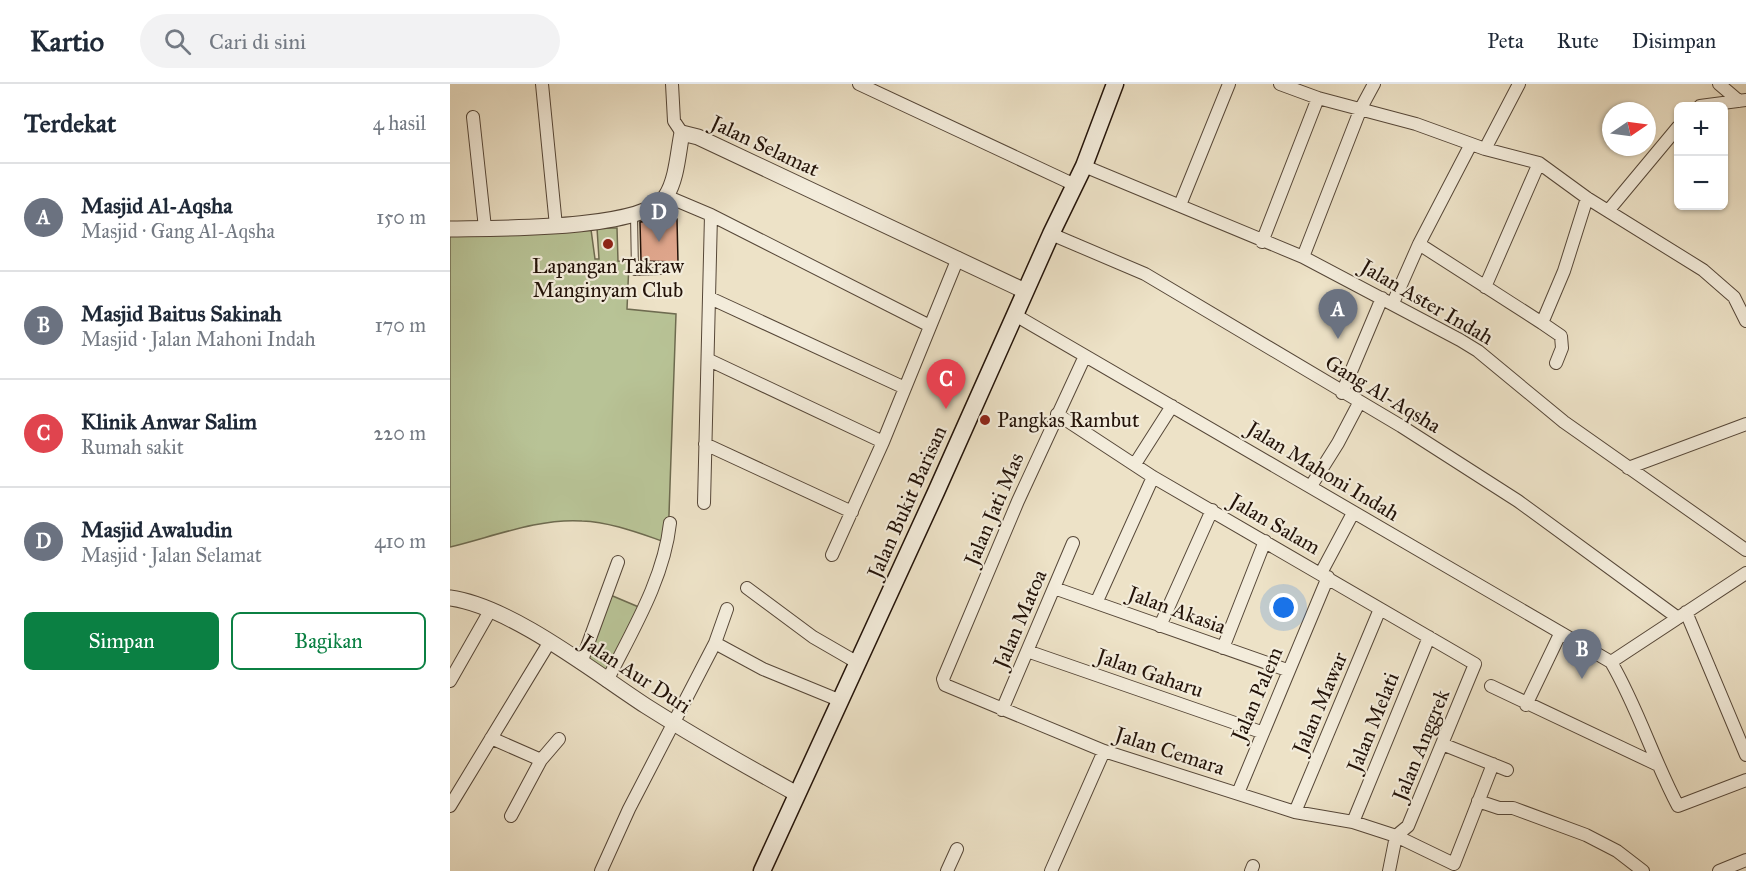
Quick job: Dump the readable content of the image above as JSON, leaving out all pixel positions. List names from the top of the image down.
{
  "streets": {
    "main road": ["Jalan Bukit Barisan"],
    "street": [
      "Jalan Selamat",
      "Jalan Aster Indah",
      "Gang Al-Aqsha",
      "Jalan Mahoni Indah",
      "Jalan Jati Mas",
      "Jalan Salam",
      "Jalan Akasia",
      "Jalan Matoa",
      "Jalan Gaharu",
      "Jalan Aur Duri",
      "Jalan Palem",
      "Jalan Mawar",
      "Jalan Melati",
      "Jalan Anggrek",
      "Jalan Cemara"
    ]
  },
  "crossings": [
    ["Jalan Selamat", "Jalan Bukit Barisan"],
    ["Jalan Aster Indah", "Jalan Bukit Barisan"],
    ["Gang Al-Aqsha", "Jalan Bukit Barisan"],
    ["Jalan Mahoni Indah", "Jalan Bukit Barisan"],
    ["Jalan Mahoni Indah", "Jalan Jati Mas"],
    ["Jalan Mahoni Indah", "Jalan Palem"],
    ["Jalan Bukit Barisan", "Jalan Aur Duri"],
    ["Jalan Jati Mas", "Jalan Salam"],
    ["Jalan Jati Mas", "Jalan Cemara"],
    ["Jalan Salam", "Jalan Palem"],
    ["Jalan Salam", "Jalan Mawar"],
    ["Jalan Salam", "Jalan Melati"],
    ["Jalan Salam", "Jalan Anggrek"],
    ["Jalan Akasia", "Jalan Matoa"],
    ["Jalan Akasia", "Jalan Palem"],
    ["Jalan Matoa", "Jalan Gaharu"],
    ["Jalan Matoa", "Jalan Cemara"],
    ["Jalan Gaharu", "Jalan Palem"],
    ["Jalan Palem", "Jalan Cemara"],
    ["Jalan Mawar", "Jalan Cemara"],
    ["Jalan Melati", "Jalan Cemara"],
    ["Jalan Anggrek", "Jalan Cemara"]
  ],
  "places": ["Lapangan Takraw Manginyam Club", "Pangkas Rambut"],
  "north": "right",
  "page": {
    "header": "Kartio",
    "search": "Cari di sini",
    "nav": ["Peta", "Rute", "Disimpan"],
    "heading": ["Terdekat", "4 hasil"],
    "map_buttons": ["+", "−"],
    "list": [
      {
        "mark": "A",
        "name": "Masjid Al-Aqsha",
        "note": "Masjid · Gang Al-Aqsha",
        "value": "150 m"
      },
      {
        "mark": "B",
        "name": "Masjid Baitus Sakinah",
        "note": "Masjid · Jalan Mahoni Indah",
        "value": "170 m"
      },
      {
        "mark": "C",
        "name": "Klinik Anwar Salim",
        "note": "Rumah sakit",
        "value": "220 m"
      },
      {
        "mark": "D",
        "name": "Masjid Awaludin",
        "note": "Masjid · Jalan Selamat",
        "value": "410 m"
      }
    ],
    "pins": [
      "D",
      "A",
      "C",
      "B"
    ],
    "buttons": ["Simpan", "Bagikan"]
  }
}
